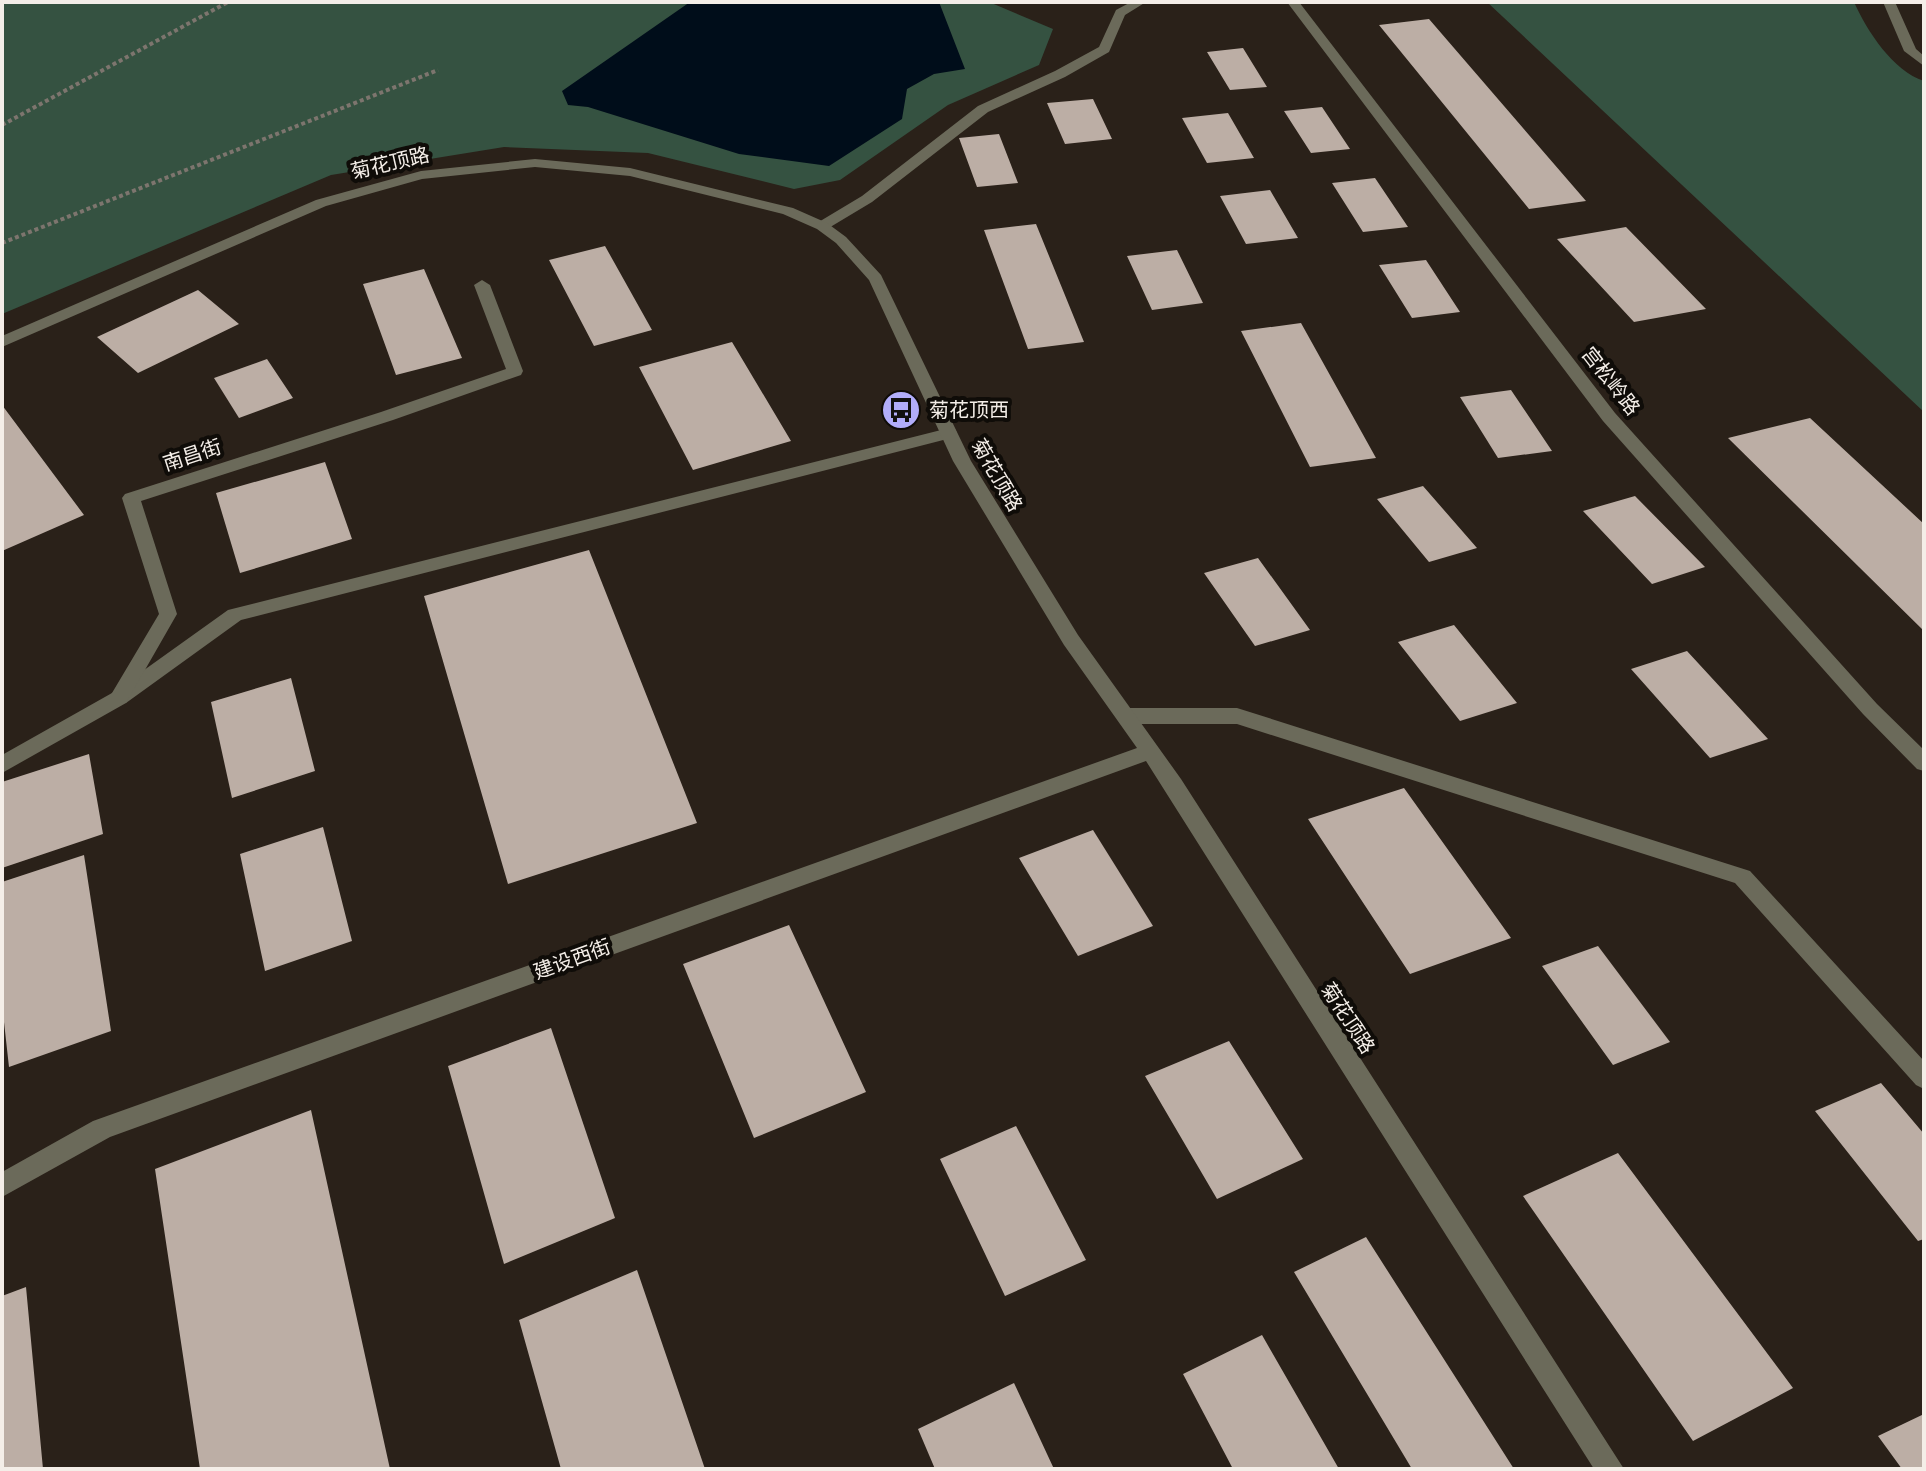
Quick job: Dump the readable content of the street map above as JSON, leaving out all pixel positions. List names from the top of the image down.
{
  "streets": {
    "street": [
      "菊花顶路",
      "宫松岭路",
      "南昌街",
      "建设西街"
    ]
  },
  "crossings": [
    ["菊花顶路", "建设西街"]
  ],
  "places": {
    "bus stop": ["菊花顶西"]
  }
}
